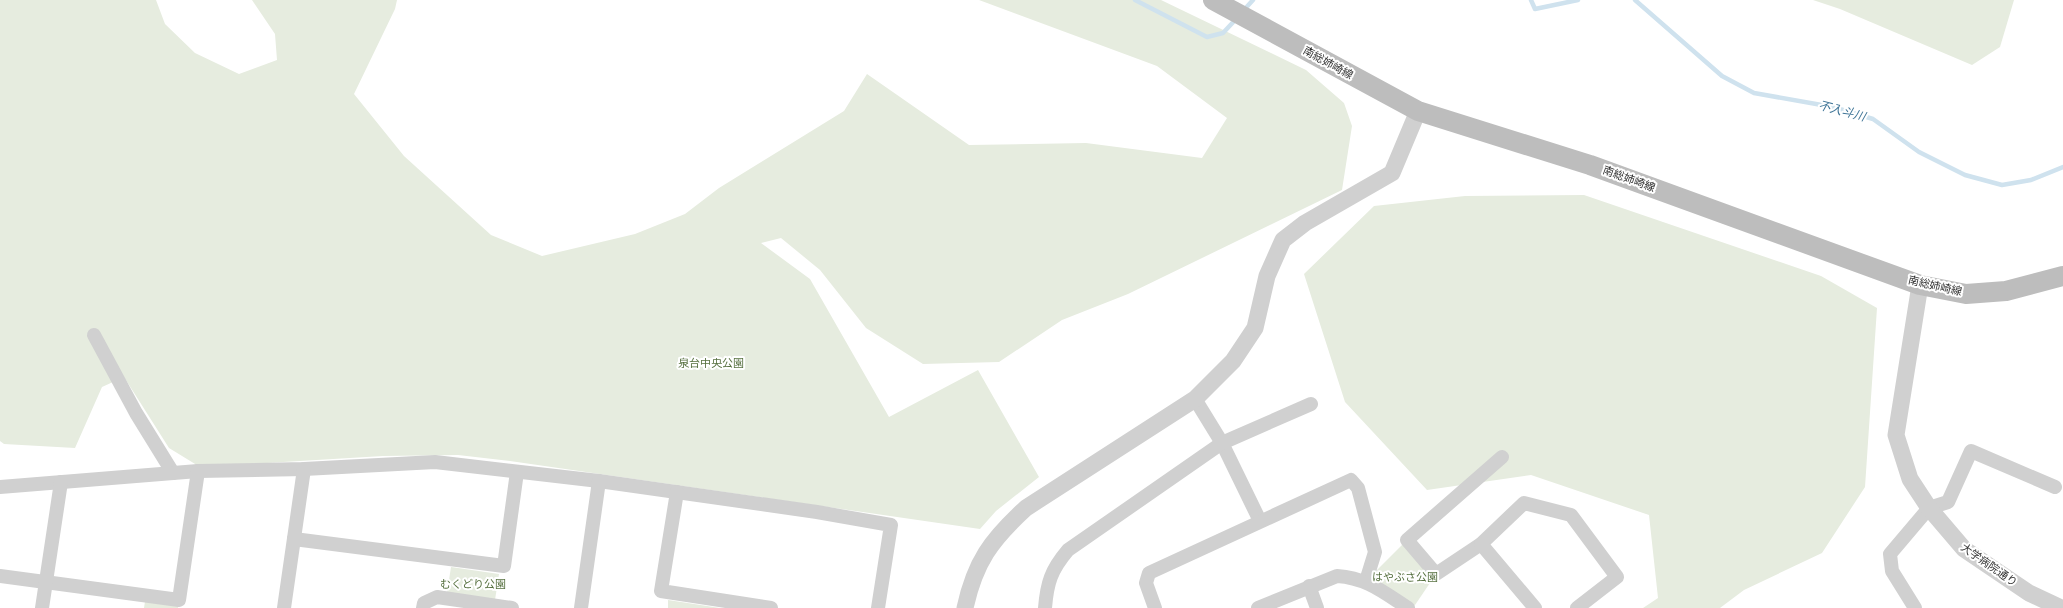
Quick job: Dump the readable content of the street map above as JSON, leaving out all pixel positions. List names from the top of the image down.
{
  "streets": {
    "main road": ["南総姉崎線"],
    "street": ["大学病院通り"]
  },
  "crossings": [
    ["南総姉崎線", "大学病院通り"]
  ],
  "water": ["不入斗川"],
  "parks": ["泉台中央公園", "はやぶさ公園", "むくどり公園"]
}
